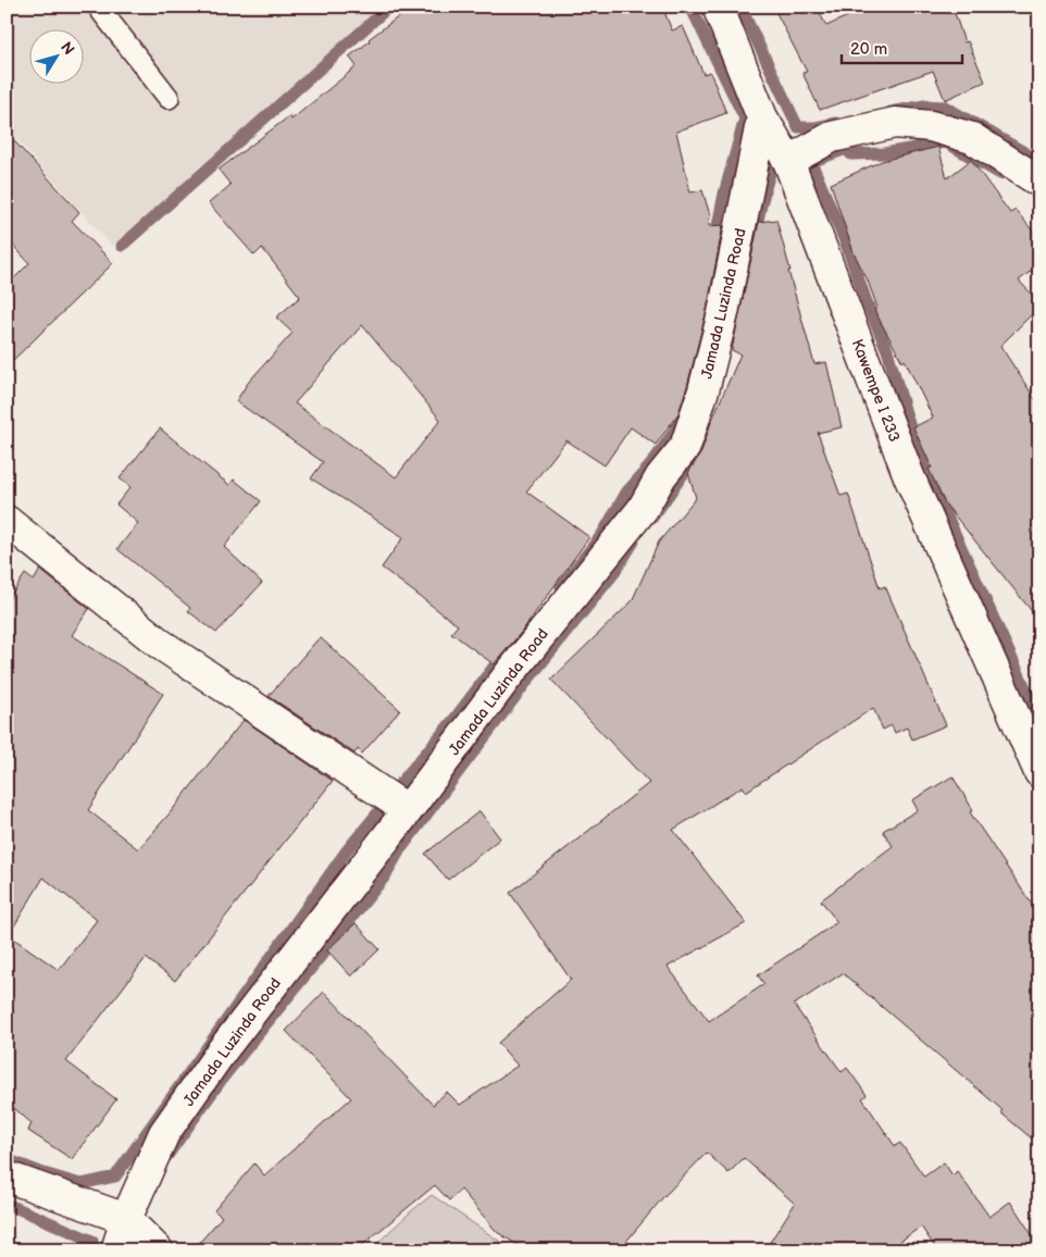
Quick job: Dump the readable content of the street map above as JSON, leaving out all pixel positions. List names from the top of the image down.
{
  "streets": {
    "street": ["Jamada Luzinda Road", "Kawempe I 233"]
  },
  "crossings": [
    ["Jamada Luzinda Road", "Kawempe I 233"]
  ],
  "scale_bar": "20 m",
  "north": "top right"
}
